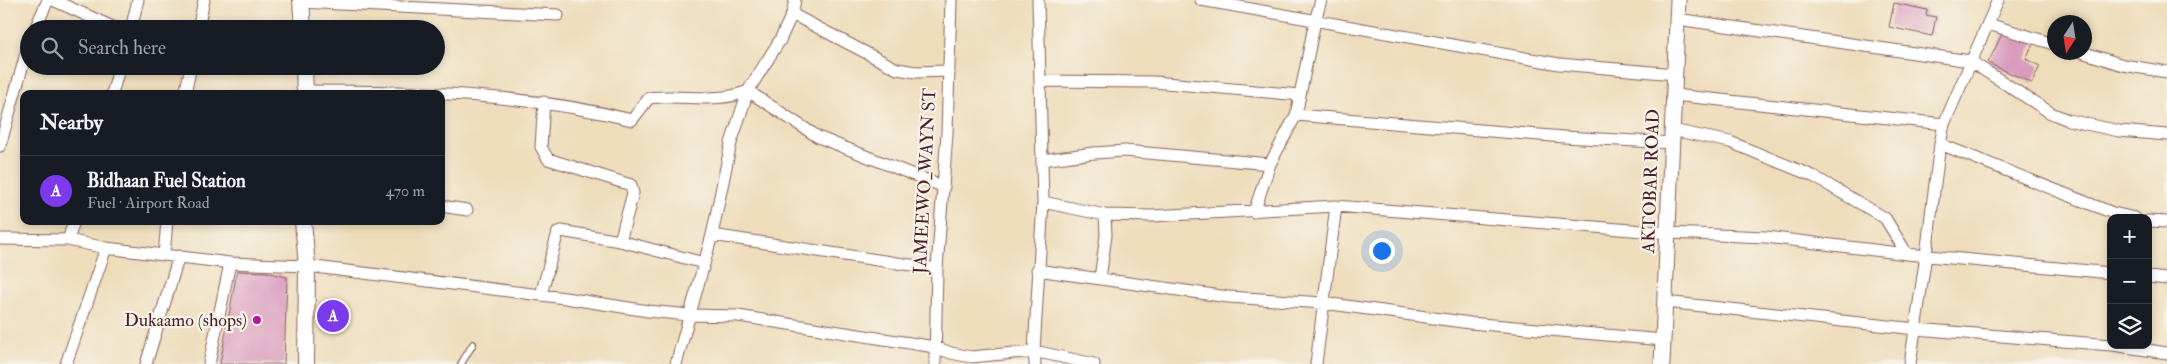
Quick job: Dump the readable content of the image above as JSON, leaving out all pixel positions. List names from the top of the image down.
{
  "streets": {
    "street": ["JAMEEWO_WAYN ST", "AKTOBAR ROAD"]
  },
  "places": ["Dukaamo (shops)"],
  "north": "bottom",
  "page": {
    "search": "Search here",
    "heading": "Nearby",
    "list": [
      {
        "mark": "A",
        "name": "Bidhaan Fuel Station",
        "note": "Fuel · Airport Road",
        "value": "470 m"
      }
    ],
    "map_buttons": ["+", "−"],
    "pins": "A"
  }
}
